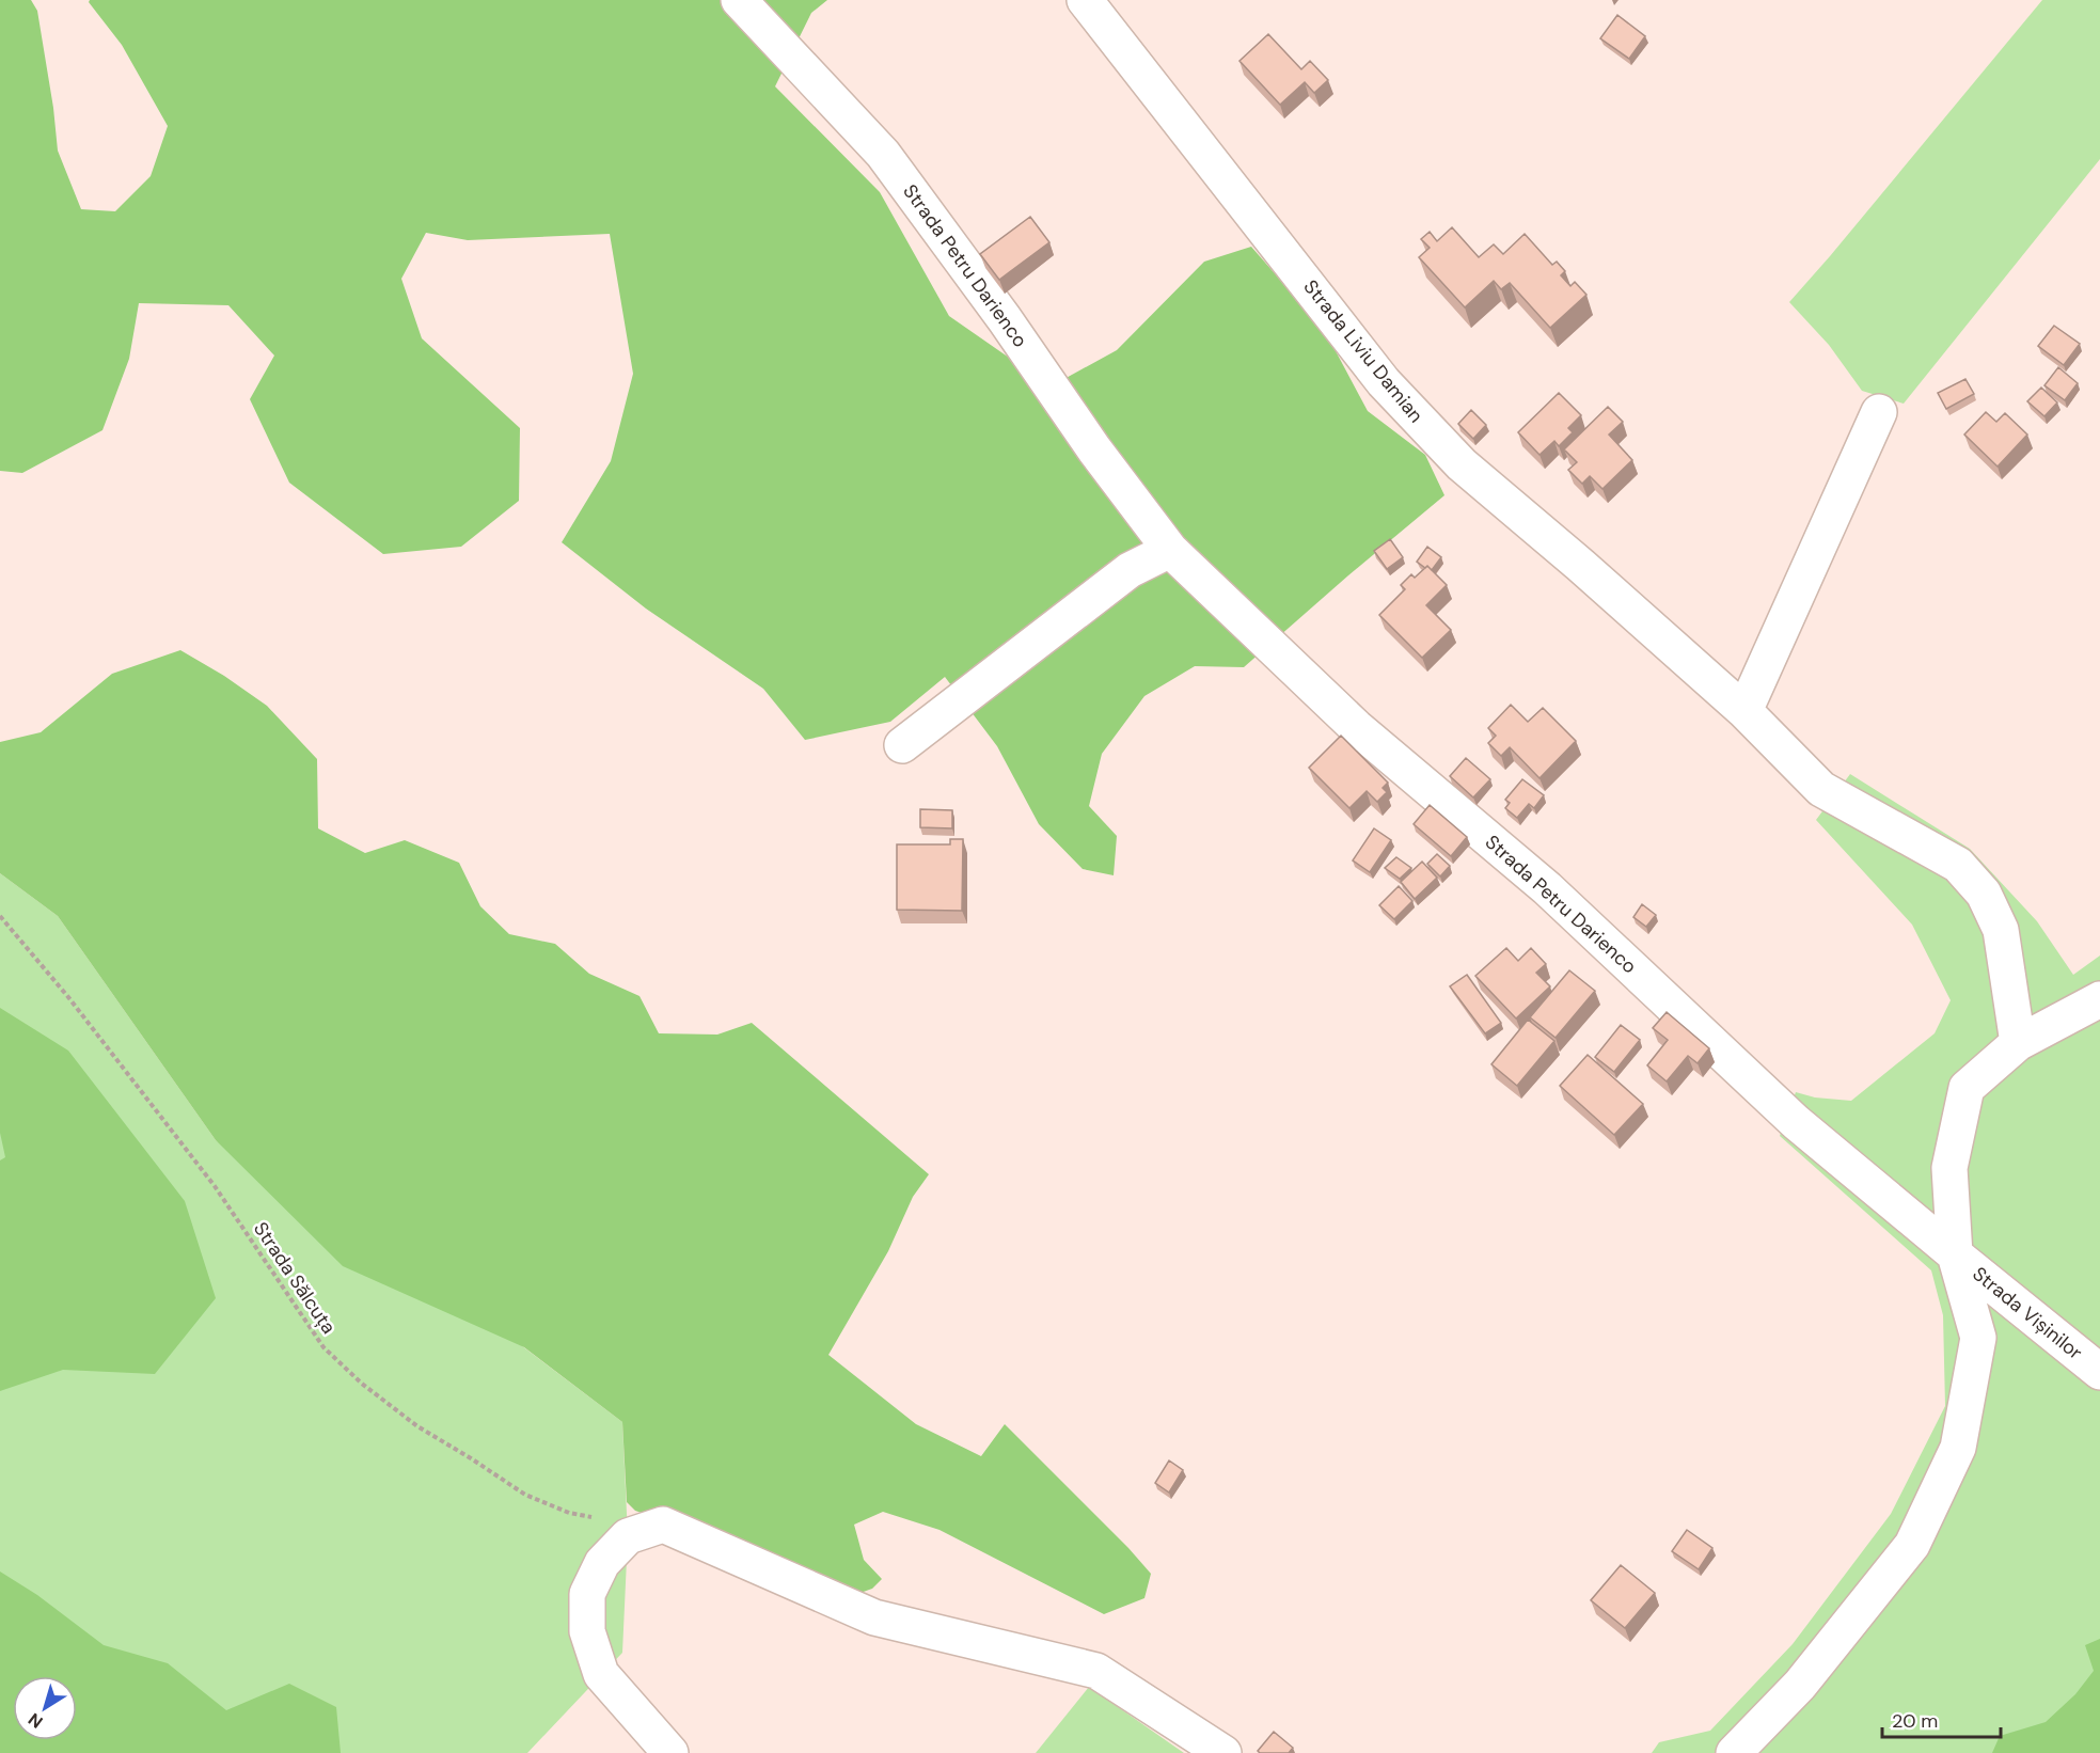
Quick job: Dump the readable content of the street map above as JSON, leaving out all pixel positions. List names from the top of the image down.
{
  "streets": {
    "street": ["Strada Petru Darienco", "Strada Liviu Damian", "Strada Vișinilor"],
    "path": ["Strada Sălcuța"]
  },
  "crossings": [
    ["Strada Petru Darienco", "Strada Vișinilor"]
  ],
  "scale_bar": "20 m",
  "north": "bottom left"
}
